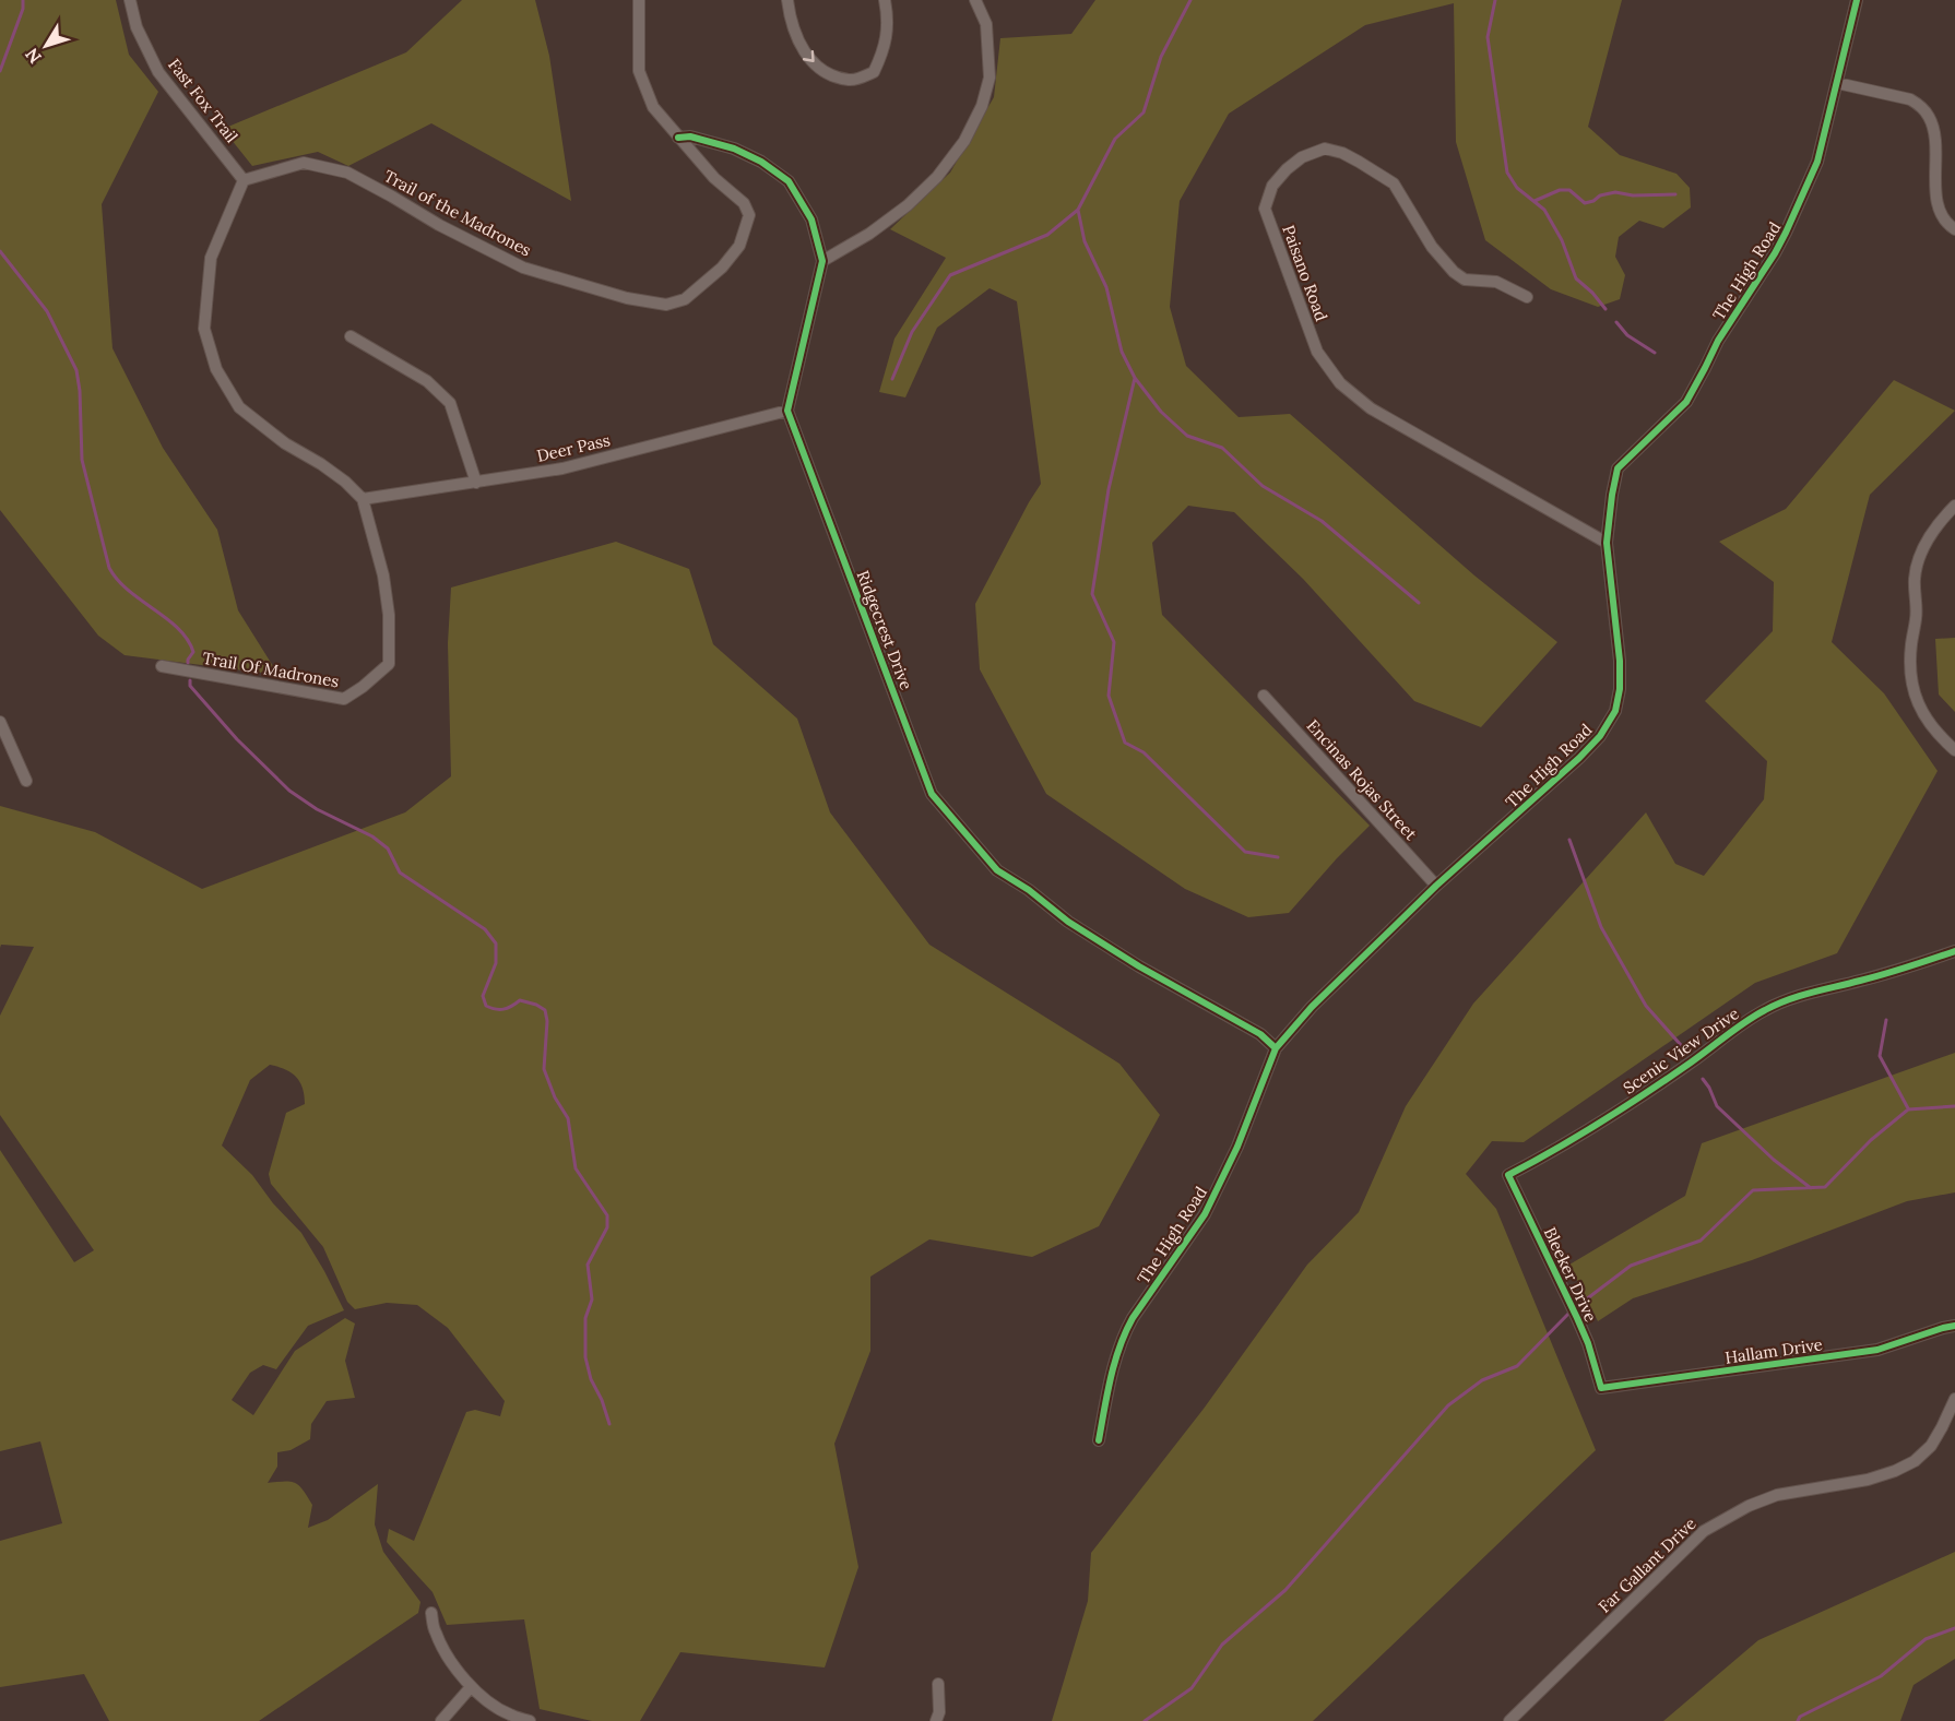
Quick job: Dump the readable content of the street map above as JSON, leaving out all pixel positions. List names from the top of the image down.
{
  "streets": {
    "street": [
      "Fast Fox Trail",
      "Trail of the Madrones",
      "The High Road",
      "Paisano Road",
      "Deer Pass",
      "Ridgecrest Drive",
      "Trail Of Madrones",
      "Encinas Rojas Street",
      "Scenic View Drive",
      "Bleeker Drive",
      "Hallam Drive",
      "Far Gallant Drive"
    ]
  },
  "crossings": [
    ["Fast Fox Trail", "Trail of the Madrones"],
    ["The High Road", "Paisano Road"],
    ["The High Road", "Ridgecrest Drive"],
    ["The High Road", "Encinas Rojas Street"],
    ["Deer Pass", "Ridgecrest Drive"],
    ["Deer Pass", "Trail Of Madrones"],
    ["Scenic View Drive", "Bleeker Drive"],
    ["Bleeker Drive", "Hallam Drive"]
  ],
  "north": "bottom left"
}
